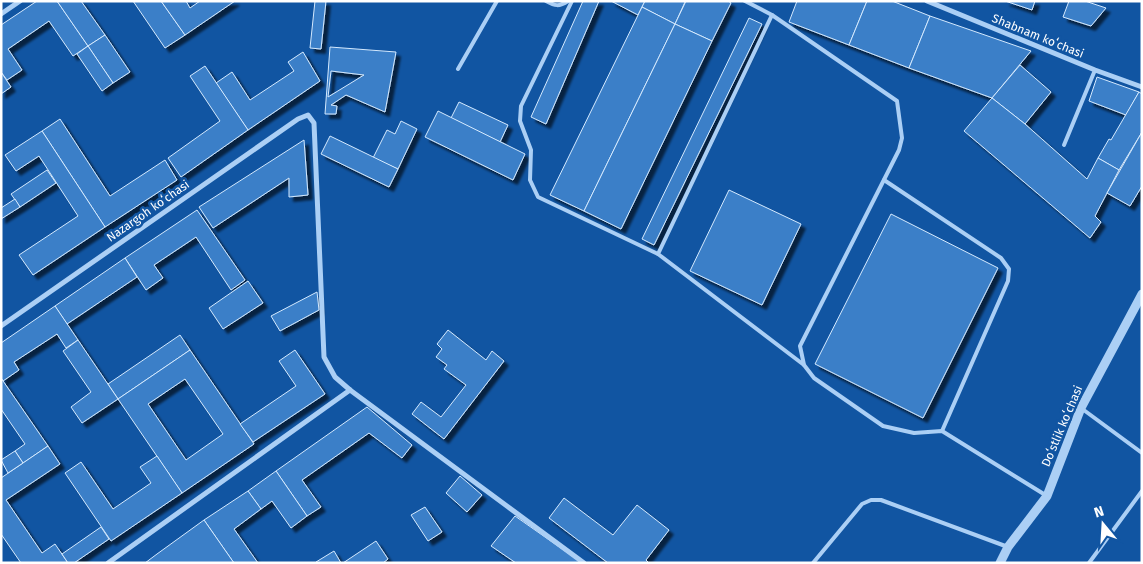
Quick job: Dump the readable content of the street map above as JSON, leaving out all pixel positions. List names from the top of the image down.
{
  "streets": {
    "street": ["Shabnam koʻchasi", "Nazargoh koʻchasi", "Doʻstlik koʻchasi"]
  },
  "north": "top"
}
